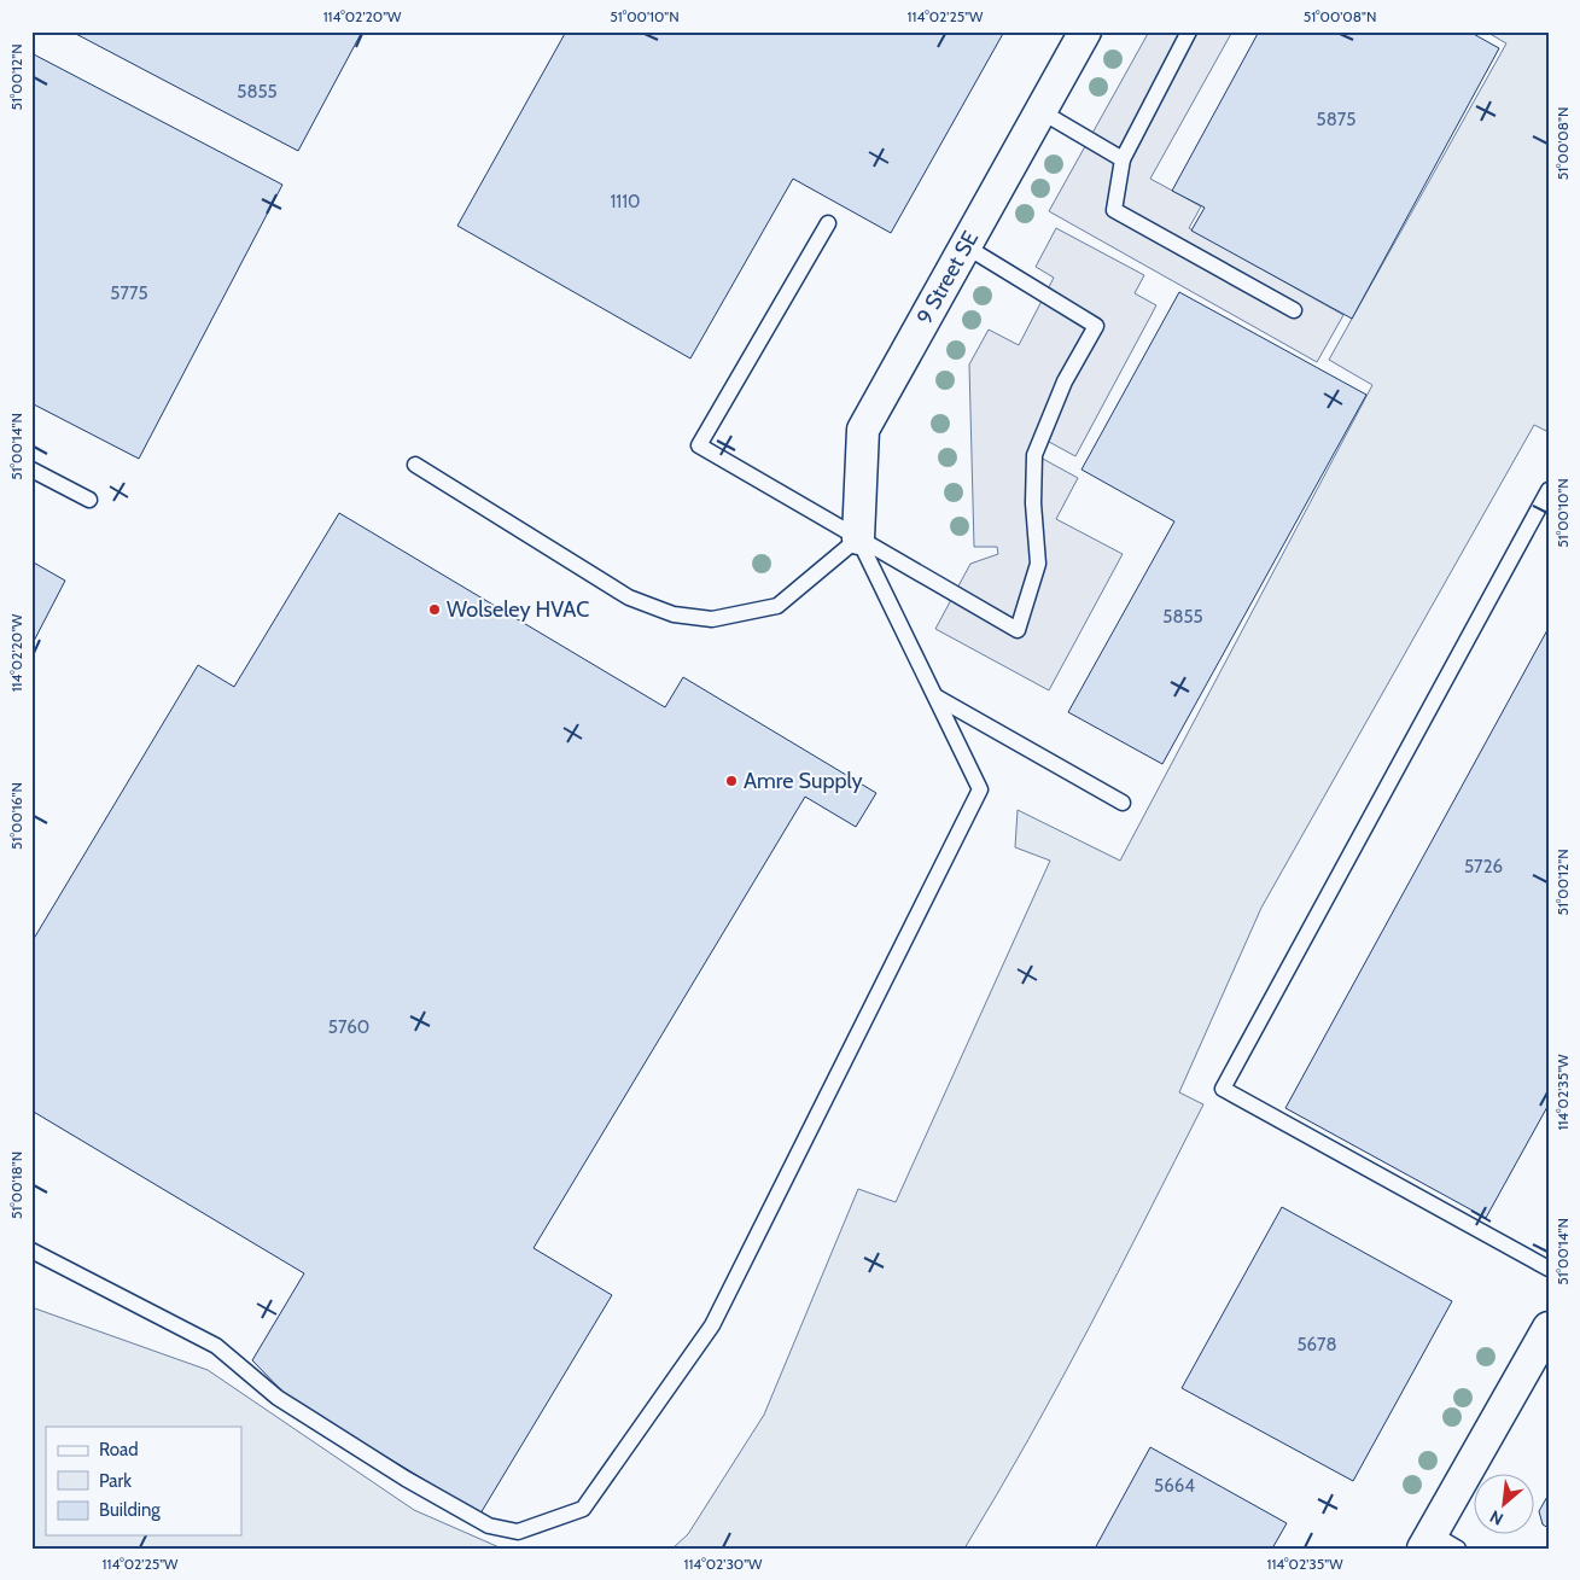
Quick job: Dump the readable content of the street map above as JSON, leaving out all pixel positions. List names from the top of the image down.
{
  "streets": {
    "street": ["9 Street SE"]
  },
  "places": ["Wolseley HVAC", "Amre Supply"],
  "house_numbers": [
    "5855",
    "5875",
    "1110",
    "5775",
    "5855",
    "5726",
    "5760",
    "5678",
    "5664"
  ],
  "legend": ["Road", "Park", "Building"],
  "north": "bottom left",
  "coordinates": [
    "114°02'20\"W",
    "51°00'10\"N",
    "114°02'25\"W",
    "51°00'08\"N",
    "51°00'12\"N",
    "51°00'14\"N",
    "51°00'16\"N",
    "114°02'35\"W",
    "51°00'18\"N",
    "114°02'30\"W"
  ]
}
